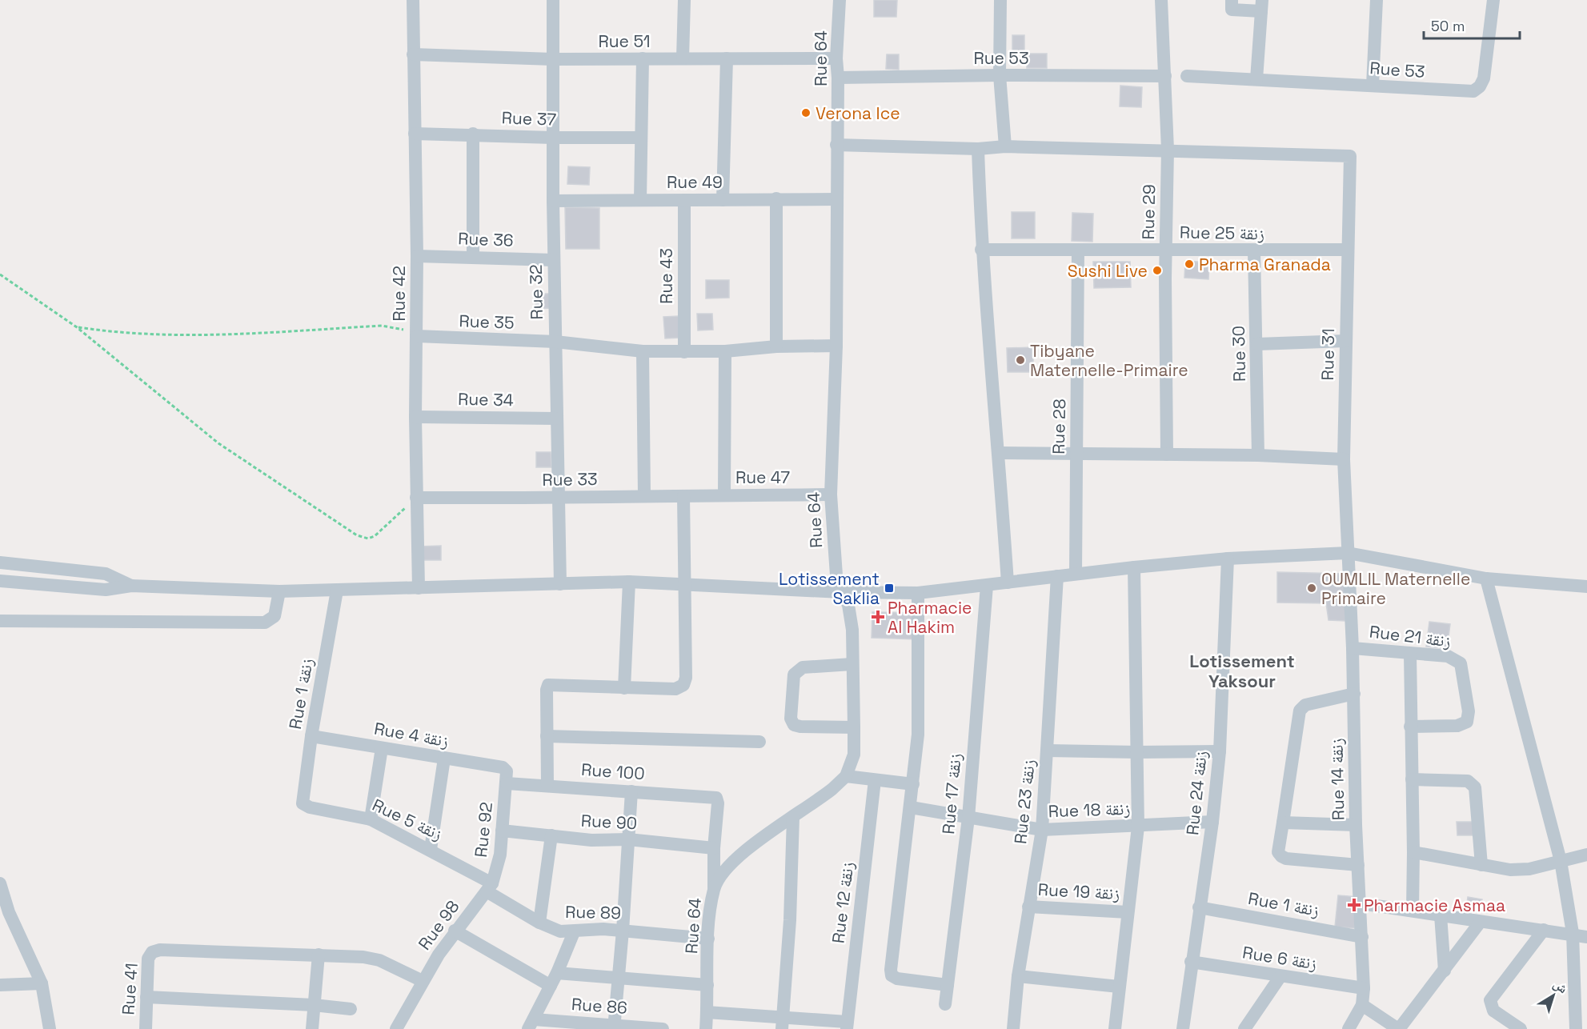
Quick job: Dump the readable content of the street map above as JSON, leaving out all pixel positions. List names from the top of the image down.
{
  "streets": {
    "street": [
      "Rue 51",
      "Rue 53",
      "Rue 64",
      "Rue 37",
      "Rue 49",
      "Rue 29",
      "Rue 25 زنقة",
      "Rue 36",
      "Rue 43",
      "Rue 32",
      "Rue 42",
      "Rue 35",
      "Rue 30",
      "Rue 31",
      "Rue 34",
      "Rue 28",
      "Rue 47",
      "Rue 33",
      "Rue 21 زنقة",
      "Rue 1 زنقة",
      "Rue 4 زنقة",
      "Rue 100",
      "Rue 14 زنقة",
      "Rue 24 زنقة",
      "Rue 17 زنقة",
      "Rue 23 زنقة",
      "Rue 18 زنقة",
      "Rue 5 زنقة",
      "Rue 90",
      "Rue 92",
      "Rue 19 زنقة",
      "Rue 12 زنقة",
      "Rue 89",
      "Rue 98",
      "Rue 6 زنقة",
      "Rue 41",
      "Rue 86"
    ]
  },
  "crossings": [
    ["Rue 51", "Rue 64"],
    ["Rue 51", "Rue 32"],
    ["Rue 51", "Rue 42"],
    ["Rue 53", "Rue 64"],
    ["Rue 53", "Rue 29"],
    ["Rue 64", "Rue 49"],
    ["Rue 64", "Rue 35"],
    ["Rue 64", "Rue 47"],
    ["Rue 64", "Rue 89"],
    ["Rue 37", "Rue 32"],
    ["Rue 37", "Rue 42"],
    ["Rue 49", "Rue 43"],
    ["Rue 49", "Rue 32"],
    ["Rue 29", "Rue 25 زنقة"],
    ["Rue 29", "Rue 31"],
    ["Rue 25 زنقة", "Rue 30"],
    ["Rue 25 زنقة", "Rue 31"],
    ["Rue 25 زنقة", "Rue 28"],
    ["Rue 36", "Rue 32"],
    ["Rue 36", "Rue 42"],
    ["Rue 43", "Rue 35"],
    ["Rue 32", "Rue 35"],
    ["Rue 32", "Rue 34"],
    ["Rue 32", "Rue 33"],
    ["Rue 42", "Rue 35"],
    ["Rue 42", "Rue 34"],
    ["Rue 42", "Rue 33"],
    ["Rue 31", "Rue 14 زنقة"],
    ["Rue 47", "Rue 33"],
    ["Rue 21 زنقة", "Rue 14 زنقة"],
    ["Rue 1 زنقة", "Rue 4 زنقة"],
    ["Rue 1 زنقة", "Rue 14 زنقة"],
    ["Rue 1 زنقة", "Rue 24 زنقة"],
    ["Rue 1 زنقة", "Rue 5 زنقة"],
    ["Rue 4 زنقة", "Rue 92"],
    ["Rue 100", "Rue 90"],
    ["Rue 100", "Rue 92"],
    ["Rue 14 زنقة", "Rue 6 زنقة"],
    ["Rue 24 زنقة", "Rue 18 زنقة"],
    ["Rue 24 زنقة", "Rue 6 زنقة"],
    ["Rue 17 زنقة", "Rue 18 زنقة"],
    ["Rue 23 زنقة", "Rue 18 زنقة"],
    ["Rue 23 زنقة", "Rue 19 زنقة"],
    ["Rue 5 زنقة", "Rue 92"],
    ["Rue 5 زنقة", "Rue 89"],
    ["Rue 5 زنقة", "Rue 98"],
    ["Rue 90", "Rue 92"],
    ["Rue 92", "Rue 89"],
    ["Rue 92", "Rue 98"],
    ["Rue 89", "Rue 98"]
  ],
  "districts": ["Lotissement Yaksour"],
  "places": {
    "other": [
      "Verona Ice",
      "Pharma Granada",
      "Sushi Live",
      "Tibyane Maternelle-Primaire",
      "OUMLIL Maternelle Primaire"
    ],
    "transit": ["Lotissement Saklia"],
    "health": ["Pharmacie Al Hakim", "Pharmacie Asmaa"]
  },
  "scale_bar": "50 m",
  "north": "top right"
}
